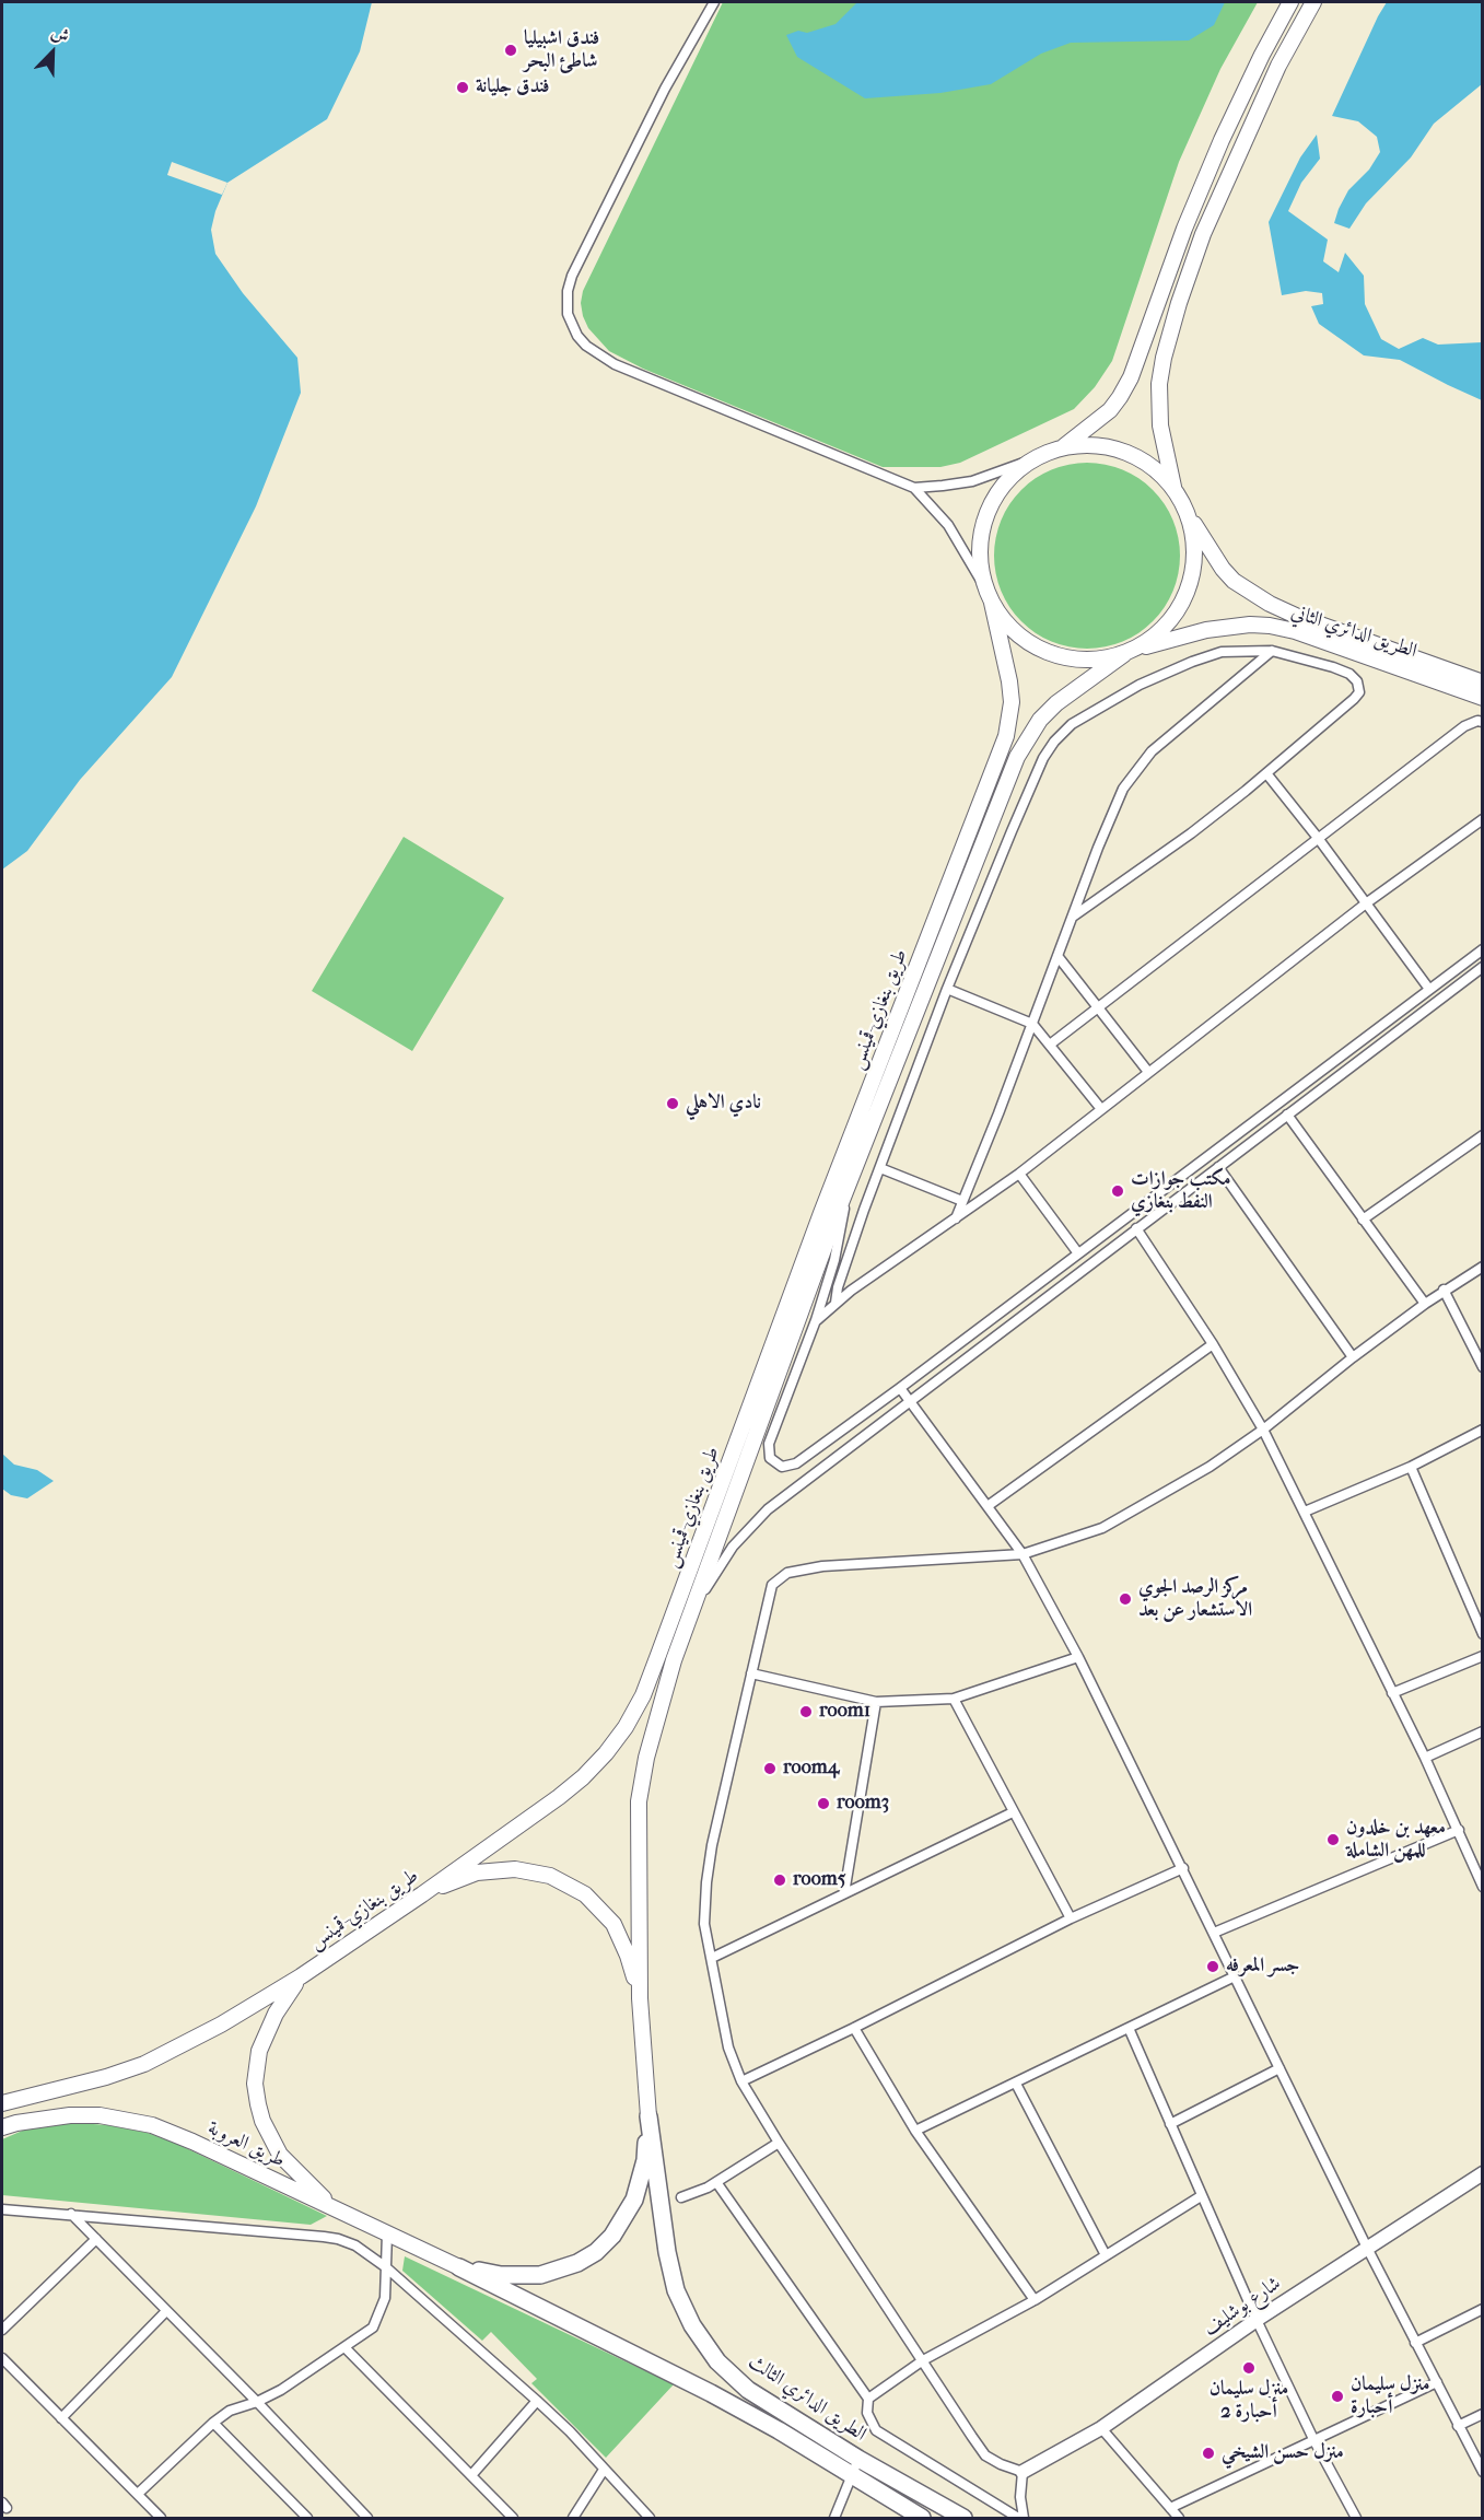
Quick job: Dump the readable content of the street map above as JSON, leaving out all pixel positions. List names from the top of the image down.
{
  "streets": {
    "highway": ["الطريق الدائري الثالث"],
    "main road": ["الطريق الدائري الثاني", "طريق بنغازي-قمينس", "طريق العروبة"],
    "street": ["شارع بوشليف"]
  },
  "crossings": [
    ["الطريق الدائري الثاني", "طريق بنغازي-قمينس"],
    ["طريق العروبة", "الطريق الدائري الثالث"]
  ],
  "places": [
    "فندق اشبيليا شاطئ البحر",
    "فندق جليانة",
    "نادي الاهلي",
    "مكتب جوازات النفط بنغازي",
    "مركز الرصد الجوي الاستشعار عن بعد",
    "room1",
    "room4",
    "room3",
    "معهد بن خلدون للمهن الشاملة",
    "room5",
    "جسر المعرفه",
    "منزل سليمان أحبارة 2",
    "منزل سليمان أحبارة",
    "منزل حسن الشيخي"
  ],
  "north": "top right"
}
